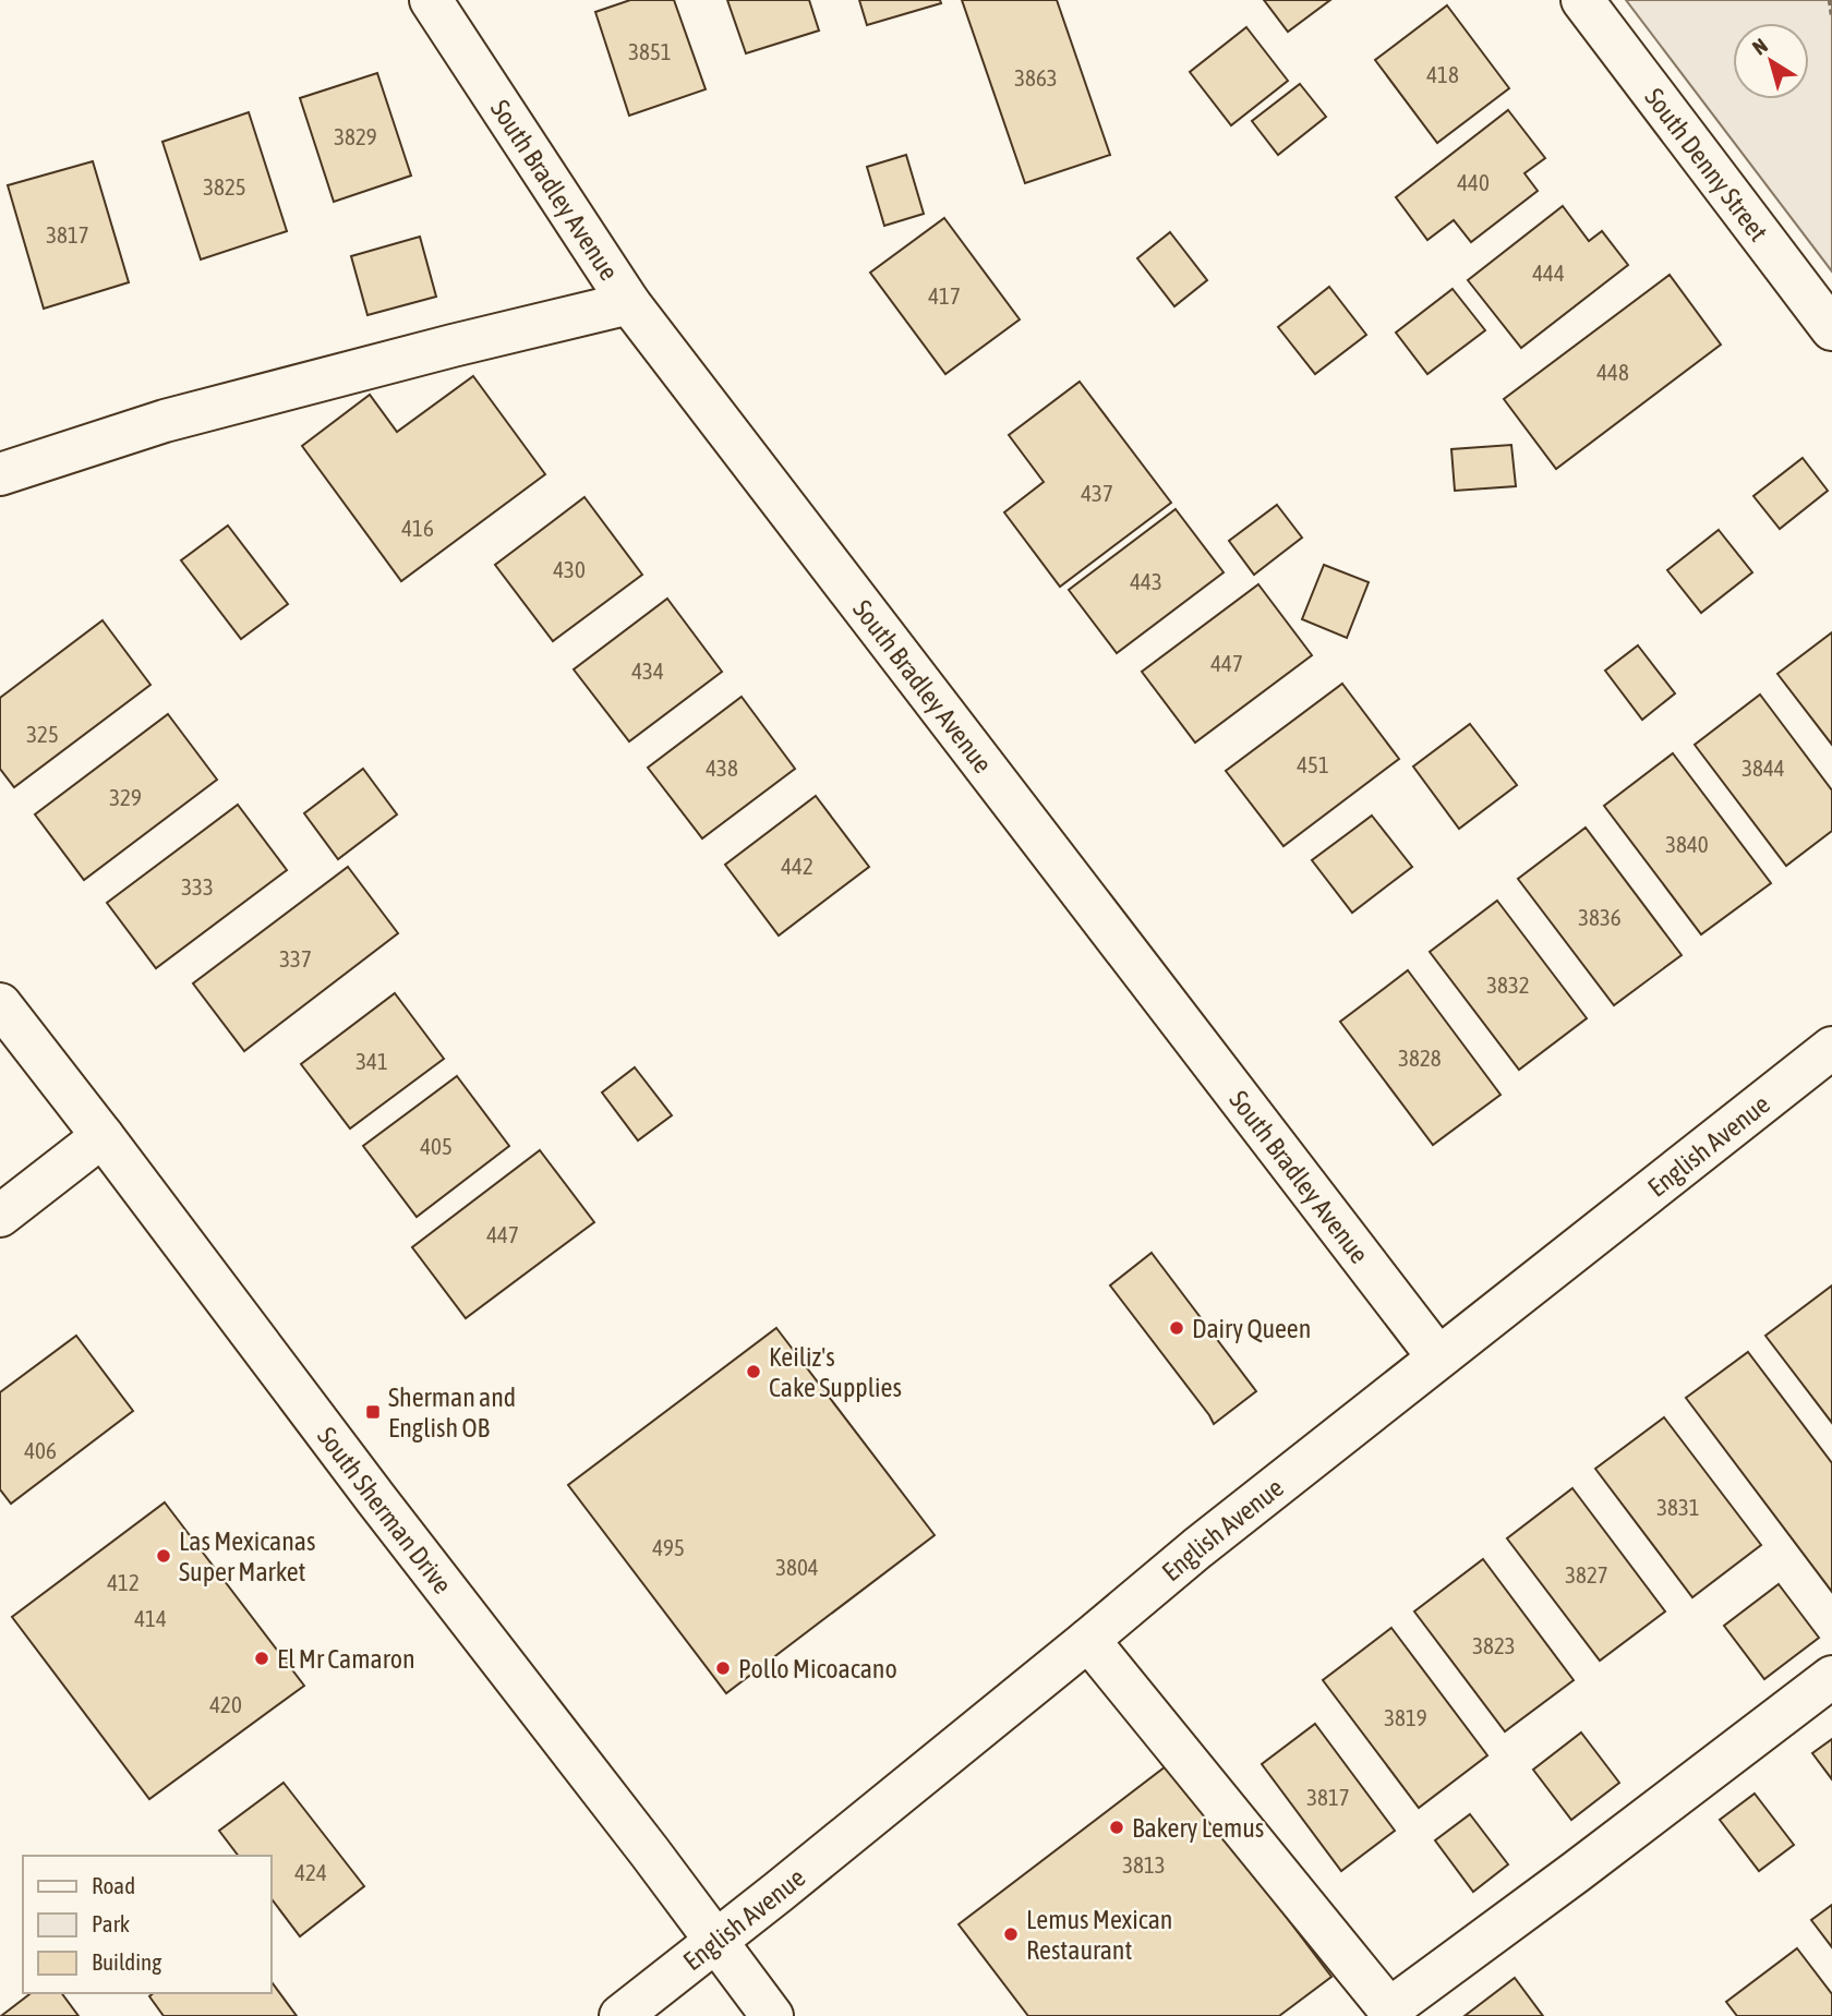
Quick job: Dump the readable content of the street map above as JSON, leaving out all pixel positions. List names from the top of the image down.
{
  "streets": {
    "main road": [
      "South Denny Street",
      "South Bradley Avenue",
      "English Avenue",
      "South Sherman Drive"
    ]
  },
  "crossings": [
    ["South Bradley Avenue", "English Avenue"],
    ["English Avenue", "South Sherman Drive"]
  ],
  "places": {
    "other": [
      "Dairy Queen",
      "Keiliz's Cake Supplies",
      "Las Mexicanas Super Market",
      "El Mr Camaron",
      "Pollo Micoacano",
      "Bakery Lemus",
      "Lemus Mexican Restaurant"
    ],
    "transit": ["Sherman and English OB"]
  },
  "house_numbers": [
    "3851",
    "418",
    "3863",
    "3829",
    "440",
    "3825",
    "3817",
    "444",
    "417",
    "448",
    "437",
    "416",
    "430",
    "443",
    "447",
    "434",
    "325",
    "451",
    "438",
    "3844",
    "329",
    "3840",
    "442",
    "333",
    "3836",
    "337",
    "3832",
    "3828",
    "341",
    "405",
    "447",
    "406",
    "3831",
    "495",
    "3804",
    "3827",
    "412",
    "414",
    "3823",
    "420",
    "3819",
    "3817",
    "3813",
    "424"
  ],
  "legend": ["Road", "Park", "Building"],
  "north": "top left"
}
